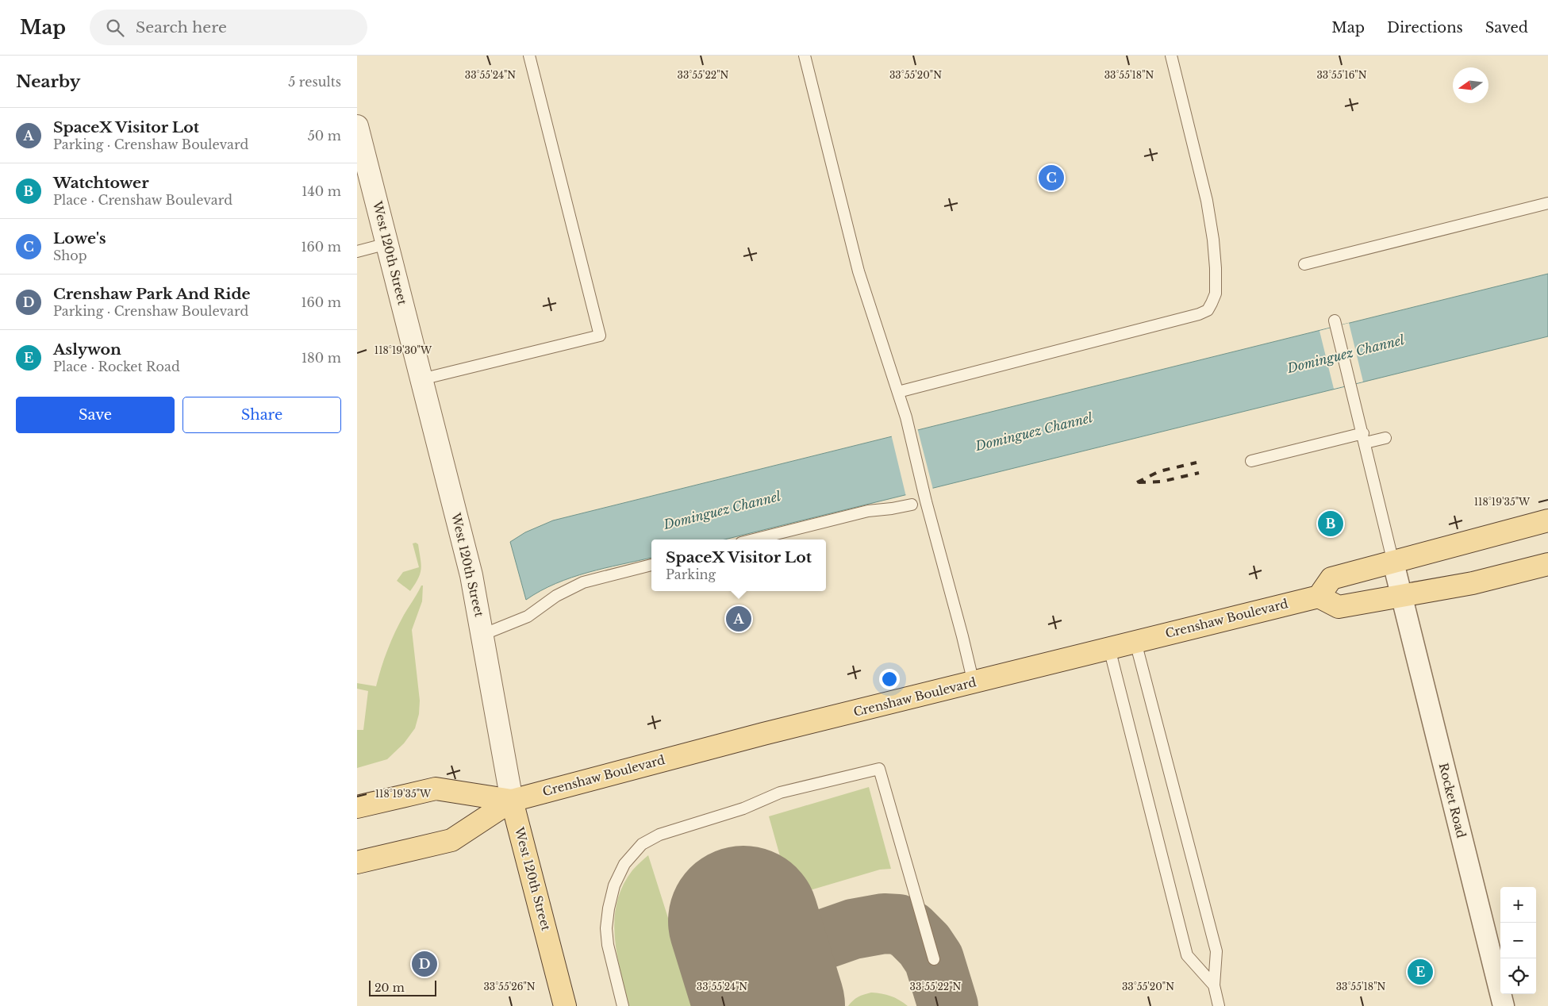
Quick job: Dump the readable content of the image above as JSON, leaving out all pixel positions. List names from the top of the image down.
{
  "streets": {
    "main road": ["West 120th Street", "Crenshaw Boulevard"],
    "street": ["Rocket Road"]
  },
  "crossings": [
    ["West 120th Street", "Crenshaw Boulevard"]
  ],
  "water": ["Dominguez Channel"],
  "scale_bar": "20 m",
  "north": "left",
  "page": {
    "header": "Map",
    "search": "Search here",
    "nav": ["Map", "Directions", "Saved"],
    "heading": ["Nearby", "5 results"],
    "list": [
      {
        "mark": "A",
        "name": "SpaceX Visitor Lot",
        "note": "Parking · Crenshaw Boulevard",
        "value": "50 m"
      },
      {
        "mark": "B",
        "name": "Watchtower",
        "note": "Place · Crenshaw Boulevard",
        "value": "140 m"
      },
      {
        "mark": "C",
        "name": "Lowe's",
        "note": "Shop",
        "value": "160 m"
      },
      {
        "mark": "D",
        "name": "Crenshaw Park And Ride",
        "note": "Parking · Crenshaw Boulevard",
        "value": "160 m"
      },
      {
        "mark": "E",
        "name": "Aslywon",
        "note": "Place · Rocket Road",
        "value": "180 m"
      }
    ],
    "pins": [
      "C",
      "B",
      "A",
      "D",
      "E"
    ],
    "buttons": ["Save", "Share"],
    "popup": ["SpaceX Visitor Lot", "Parking"],
    "map_buttons": ["+", "−"],
    "scale": "20 m"
  },
  "coordinates": [
    "33°55'24\"N",
    "33°55'22\"N",
    "33°55'20\"N",
    "33°55'18\"N",
    "33°55'16\"N",
    "118°19'30\"W",
    "118°19'35\"W",
    "33°55'26\"N"
  ]
}
